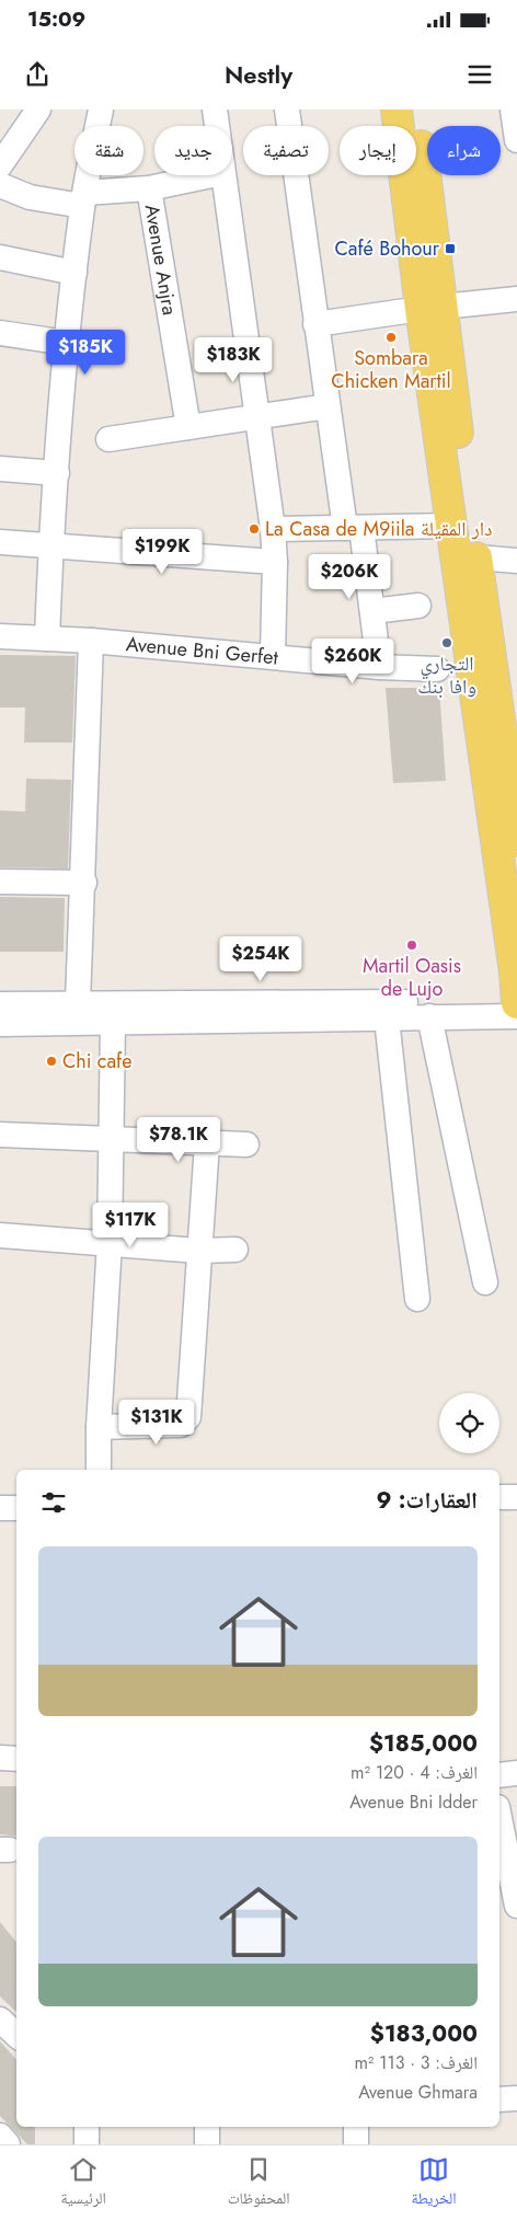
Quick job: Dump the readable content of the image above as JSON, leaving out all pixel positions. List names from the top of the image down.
{
  "streets": {
    "street": ["Avenue Anjra", "Avenue Bni Gerfet"]
  },
  "places": {
    "transit": ["Café Bohour"],
    "other": [
      "Sombara Chicken Martil",
      "La Casa de M9iila دار المقيلة",
      "التجاري وافا بنك",
      "Martil Oasis de Lujo",
      "Chi cafe"
    ]
  },
  "page": {
    "status": "15:09",
    "header": "Nestly",
    "chip": [
      "شراء",
      "إيجار",
      "تصفية",
      "جديد",
      "شقة"
    ],
    "price": [
      "$185K",
      "$183K",
      "$199K",
      "$206K",
      "$260K",
      "$254K",
      "$78.1K",
      "$117K",
      "$131K"
    ],
    "heading": "العقارات: 9",
    "list": [
      {
        "name": "$185,000",
        "note": "الغرف: 4 · 120 m² · Avenue Bni Idder"
      },
      {
        "name": "$183,000",
        "note": "الغرف: 3 · 113 m² · Avenue Ghmara"
      }
    ],
    "tabs": ["الخريطة", "المحفوظات", "الرئيسية"]
  }
}
